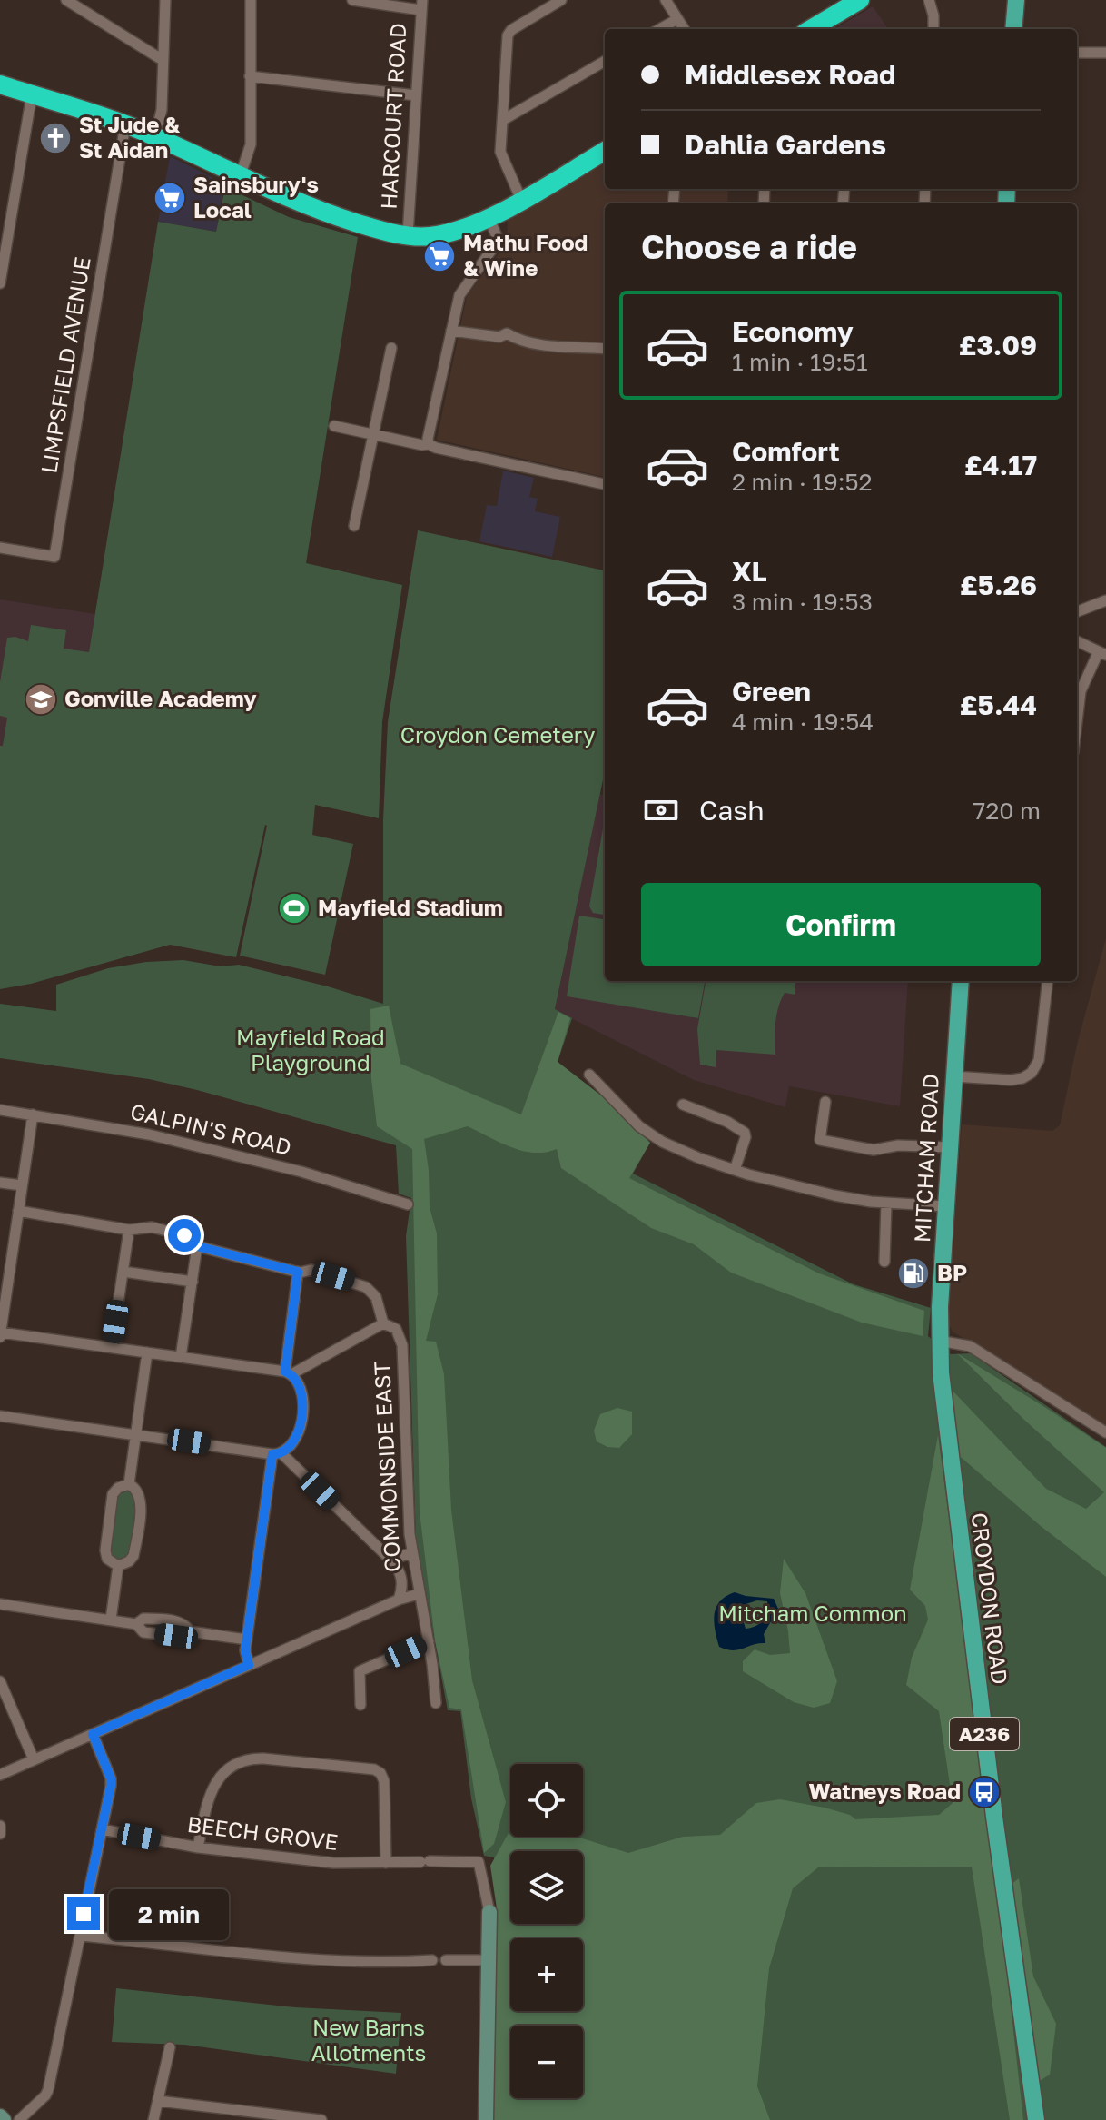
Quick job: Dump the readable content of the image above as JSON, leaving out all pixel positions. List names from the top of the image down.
{
  "streets": {
    "main road": ["MITCHAM ROAD", "CROYDON ROAD", "A236"],
    "street": [
      "HARCOURT ROAD",
      "LIMPSFIELD AVENUE",
      "GALPIN'S ROAD",
      "COMMONSIDE EAST",
      "BEECH GROVE"
    ]
  },
  "crossings": [
    ["MITCHAM ROAD", "CROYDON ROAD"]
  ],
  "parks": [
    "Croydon Cemetery",
    "Mayfield Road Playground",
    "Mitcham Common",
    "New Barns Allotments"
  ],
  "places": {
    "church": ["St Jude & St Aidan"],
    "supermarket": ["Sainsbury's Local", "Mathu Food & Wine"],
    "school or university": ["Gonville Academy"],
    "sports": ["Mayfield Stadium"],
    "fuel station": ["BP"],
    "bus stop": ["Watneys Road"]
  },
  "page": {
    "banner": ["Middlesex Road", "Dahlia Gardens"],
    "heading": "Choose a ride",
    "list": [
      {
        "name": "Economy",
        "note": "1 min · 19:51",
        "value": "£3.09"
      },
      {
        "name": "Comfort",
        "note": "2 min · 19:52",
        "value": "£4.17"
      },
      {
        "name": "XL",
        "note": "3 min · 19:53",
        "value": "£5.26"
      },
      {
        "name": "Green",
        "note": "4 min · 19:54",
        "value": "£5.44"
      }
    ],
    "pay": ["Cash", "720 m"],
    "buttons": "Confirm",
    "map_buttons": ["+", "−"],
    "bubble": "2 min"
  }
}
